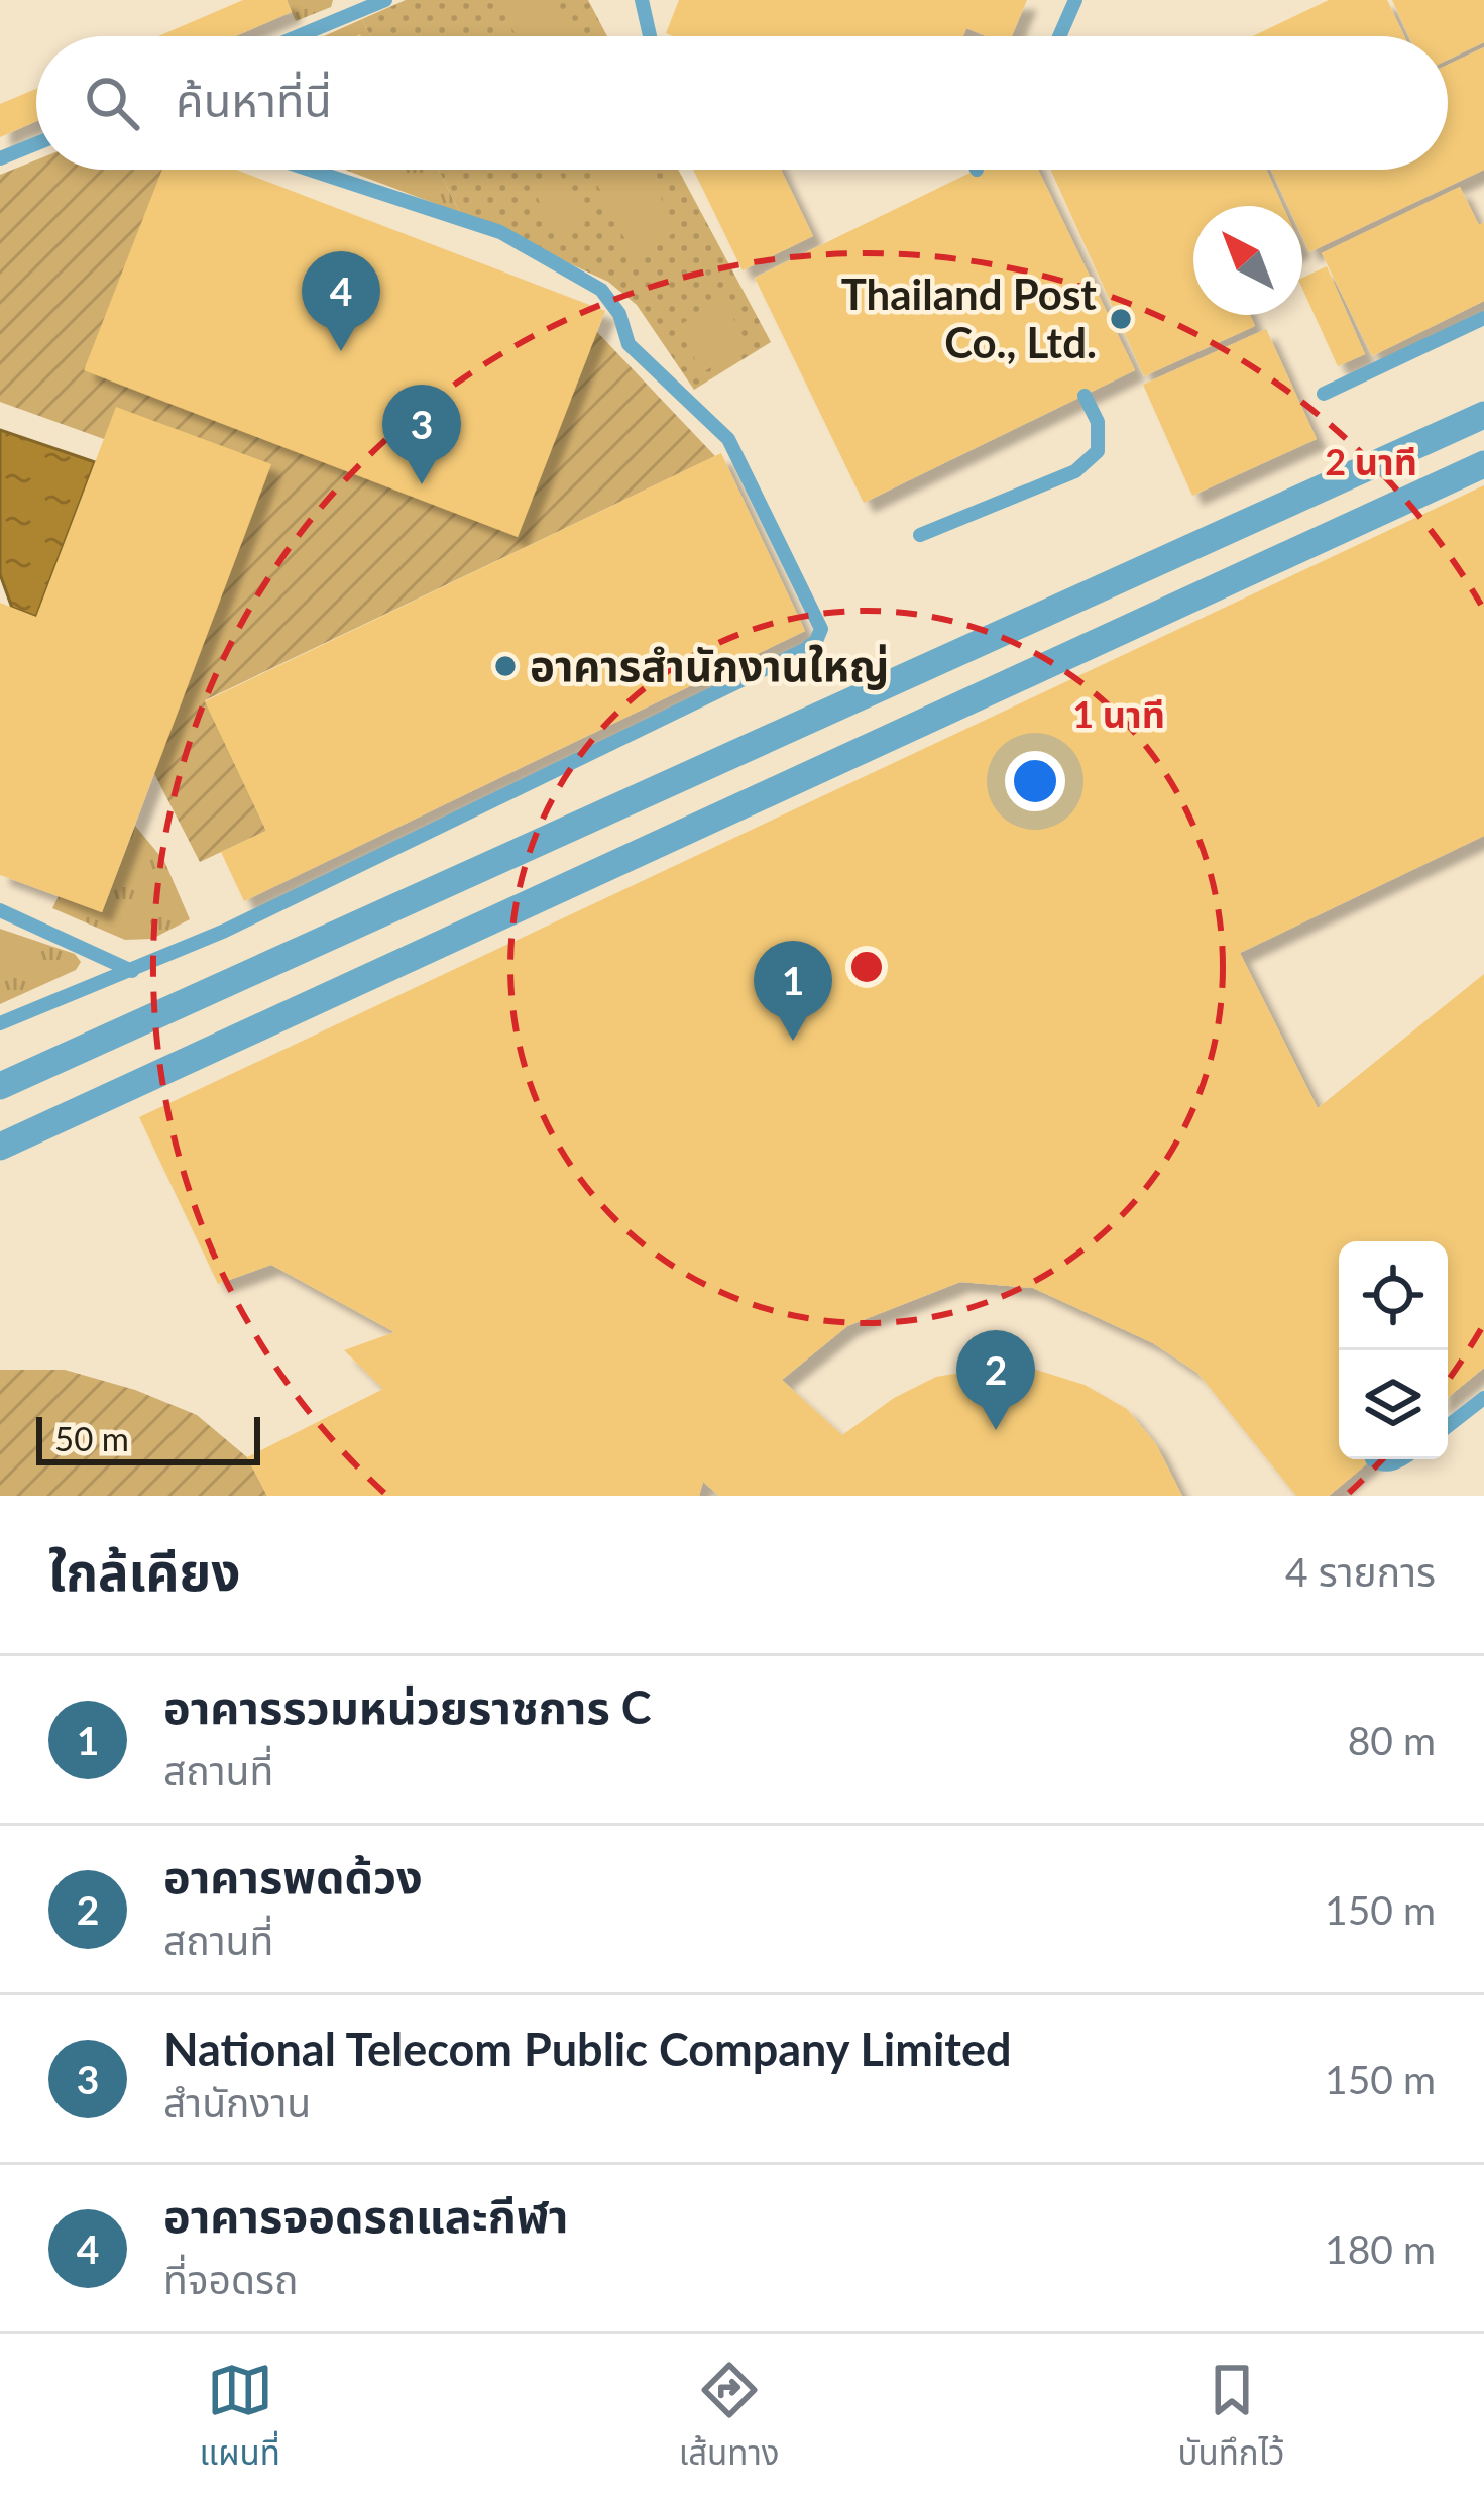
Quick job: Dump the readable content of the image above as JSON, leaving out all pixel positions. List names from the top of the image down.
{
  "places": ["Thailand Post Co., Ltd.", "อาคารสำนักงานใหญ่"],
  "scale_bar": "50 m",
  "north": "top left",
  "page": {
    "search": "ค้นหาที่นี่",
    "pins": [
      "4",
      "3",
      "1",
      "2"
    ],
    "scale": "50 m",
    "heading": ["ใกล้เคียง", "4 รายการ"],
    "list": [
      {
        "mark": "1",
        "name": "อาคารรวมหน่วยราชการ C",
        "note": "สถานที่",
        "value": "80 m"
      },
      {
        "mark": "2",
        "name": "อาคารพดด้วง",
        "note": "สถานที่",
        "value": "150 m"
      },
      {
        "mark": "3",
        "name": "National Telecom Public Company Limited",
        "note": "สำนักงาน",
        "value": "150 m"
      },
      {
        "mark": "4",
        "name": "อาคารจอดรถและกีฬา",
        "note": "ที่จอดรถ",
        "value": "180 m"
      }
    ],
    "nav": ["แผนที่", "เส้นทาง", "บันทึกไว้"]
  },
  "rings": ["2 นาที", "1 นาที"]
}
